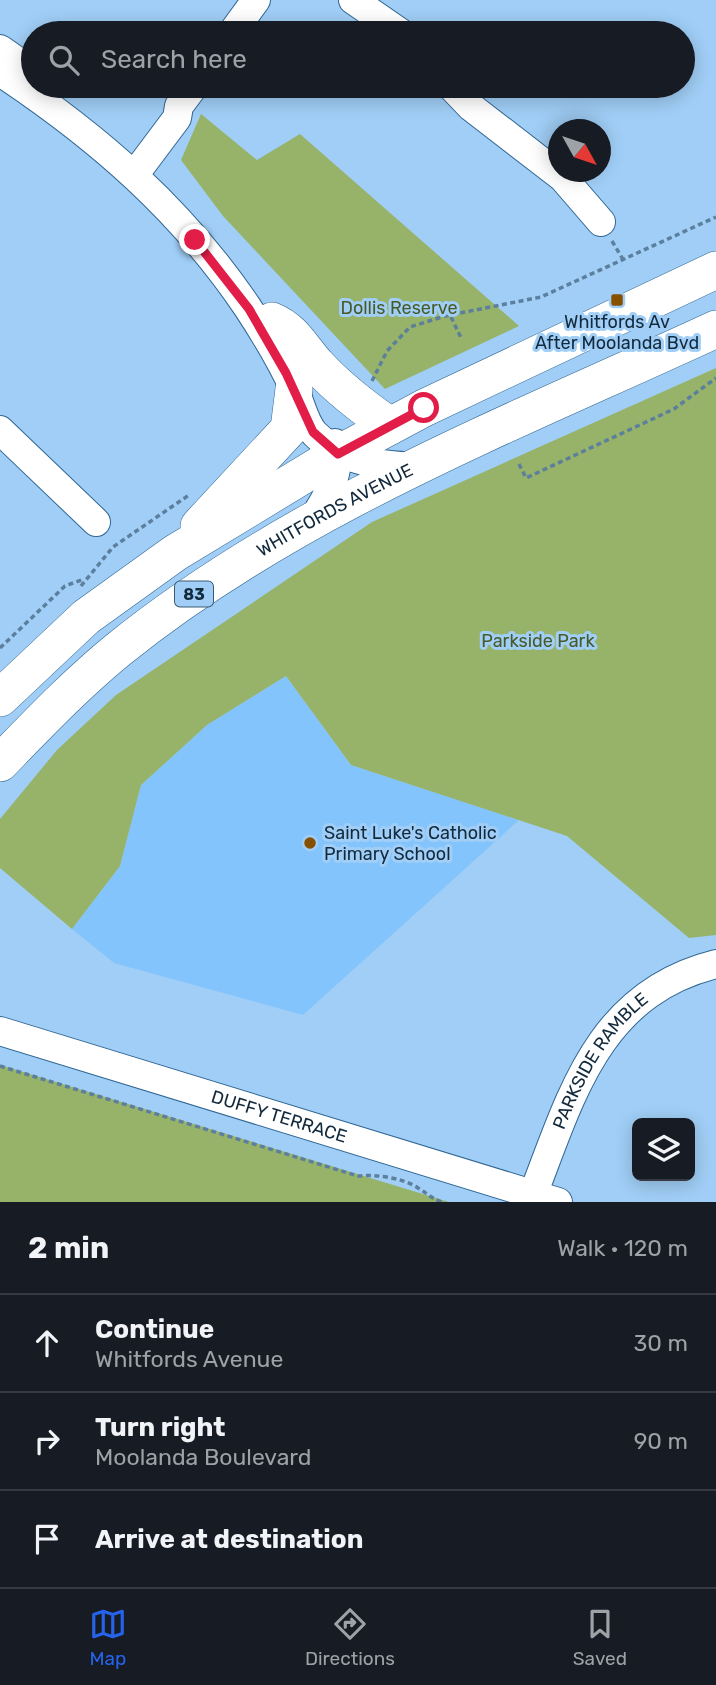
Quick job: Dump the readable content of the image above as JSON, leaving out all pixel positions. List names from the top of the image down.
{
  "streets": {
    "main road": ["WHITFORDS AVENUE", "83"],
    "street": ["PARKSIDE RAMBLE", "DUFFY TERRACE"]
  },
  "crossings": [
    ["PARKSIDE RAMBLE", "DUFFY TERRACE"]
  ],
  "parks": ["Dollis Reserve", "Parkside Park"],
  "places": {
    "transit": ["Whitfords Av After Moolanda Bvd"],
    "other": ["Saint Luke's Catholic Primary School"]
  },
  "north": "bottom right",
  "page": {
    "search": "Search here",
    "heading": ["2 min", "Walk · 120 m"],
    "list": [
      ["Continue", "Whitfords Avenue", "30 m"],
      ["Turn right", "Moolanda Boulevard", "90 m"],
      "Arrive at destination"
    ],
    "nav": ["Map", "Directions", "Saved"]
  }
}
